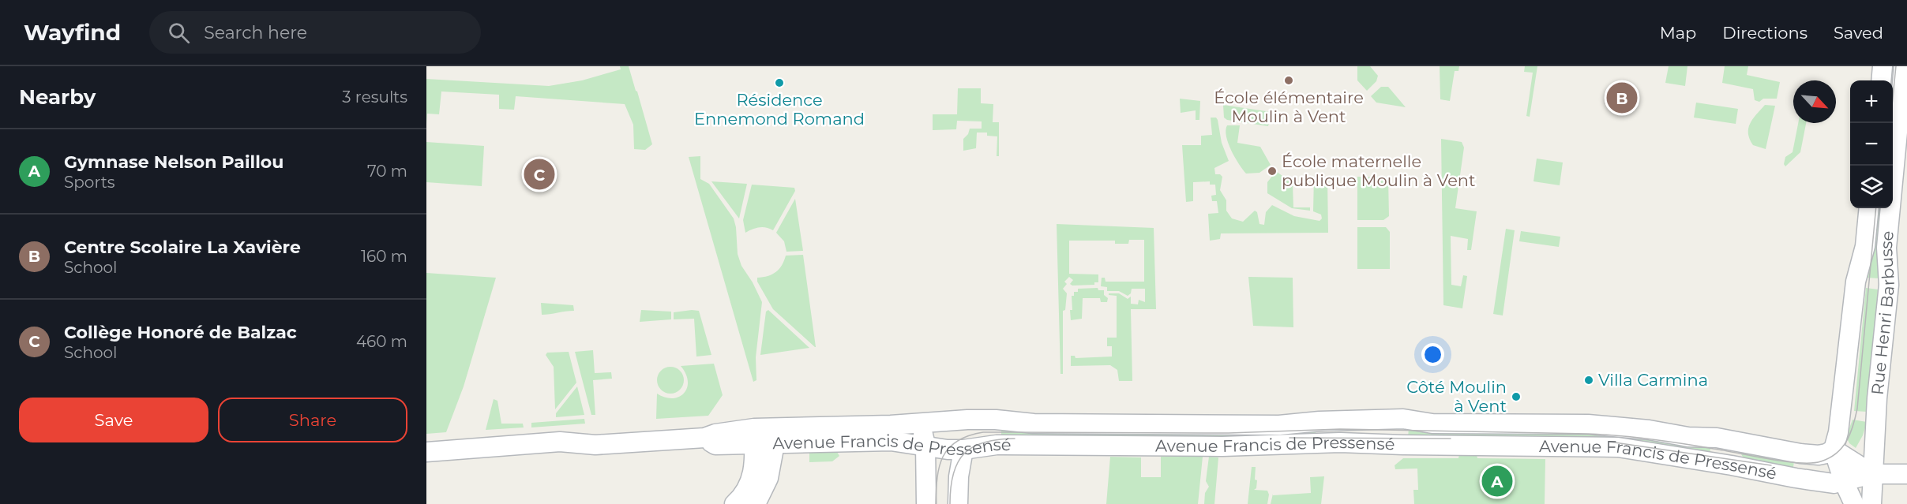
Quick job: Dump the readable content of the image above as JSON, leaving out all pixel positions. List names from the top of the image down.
{
  "streets": {
    "street": ["Rue Henri Barbusse", "Avenue Francis de Pressensé"]
  },
  "crossings": [
    ["Rue Henri Barbusse", "Avenue Francis de Pressensé"]
  ],
  "places": [
    "École élémentaire Moulin à Vent",
    "Résidence Ennemond Romand",
    "École maternelle publique Moulin à Vent",
    "Villa Carmina",
    "Côté Moulin à Vent"
  ],
  "north": "bottom right",
  "page": {
    "header": "Wayfind",
    "search": "Search here",
    "nav": ["Map", "Directions", "Saved"],
    "heading": ["Nearby", "3 results"],
    "map_buttons": ["+", "−"],
    "pins": ["B", "C", "A"],
    "list": [
      {
        "mark": "A",
        "name": "Gymnase Nelson Paillou",
        "note": "Sports",
        "value": "70 m"
      },
      {
        "mark": "B",
        "name": "Centre Scolaire La Xavière",
        "note": "School",
        "value": "160 m"
      },
      {
        "mark": "C",
        "name": "Collège Honoré de Balzac",
        "note": "School",
        "value": "460 m"
      }
    ],
    "buttons": ["Save", "Share"]
  }
}
